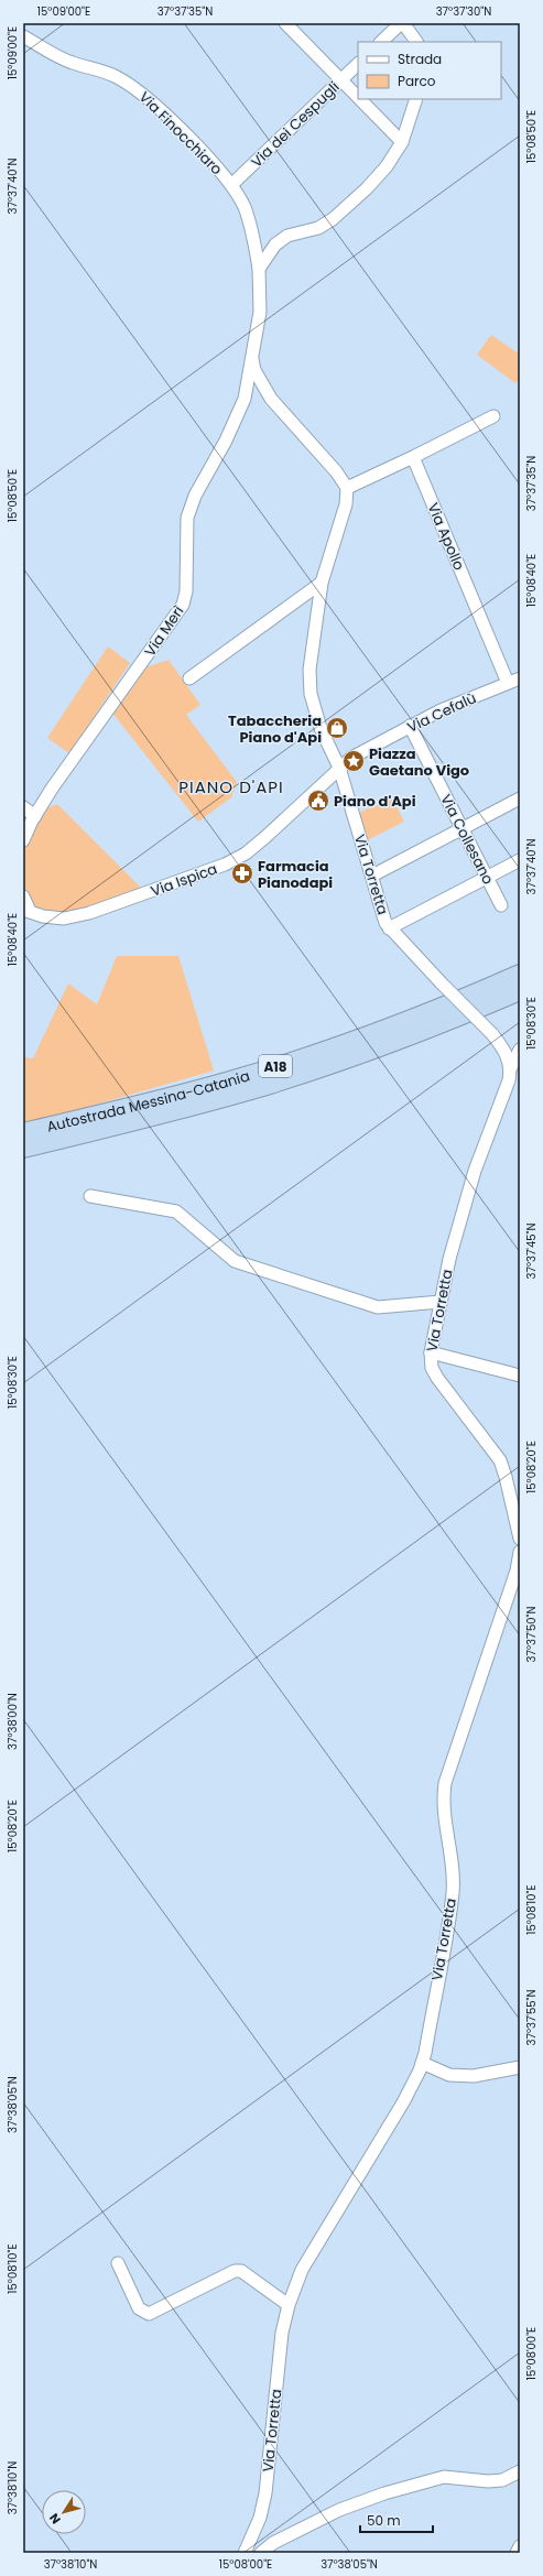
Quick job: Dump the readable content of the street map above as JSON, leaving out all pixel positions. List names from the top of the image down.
{
  "streets": {
    "highway": ["A18", "Autostrada Messina-Catania"],
    "street": [
      "Via dei Cespugli",
      "Via Finocchiaro",
      "Via Apollo",
      "Via Merì",
      "Via Cefalù",
      "Via Collesano",
      "Via Torretta",
      "Via Ispica"
    ]
  },
  "crossings": [
    ["Via dei Cespugli", "Via Finocchiaro"],
    ["Via Finocchiaro", "Via Merì"],
    ["Via Apollo", "Via Cefalù"],
    ["Via Cefalù", "Via Collesano"],
    ["Via Cefalù", "Via Torretta"],
    ["Via Cefalù", "Via Ispica"],
    ["Via Torretta", "Via Ispica"]
  ],
  "districts": ["PIANO D'API"],
  "places": {
    "shop": ["Tabaccheria Piano d'Api"],
    "place": ["Piazza Gaetano Vigo"],
    "public building": ["Piano d'Api"],
    "pharmacy": ["Farmacia Pianodapi"]
  },
  "legend": ["Strada", "Parco"],
  "scale_bar": "50 m",
  "north": "bottom left",
  "coordinates": [
    "15°09'00\"E",
    "37°37'35\"N",
    "37°37'30\"N",
    "15°08'50\"E",
    "37°37'40\"N",
    "15°08'40\"E",
    "15°08'30\"E",
    "37°37'45\"N",
    "15°08'20\"E",
    "37°37'50\"N",
    "37°38'00\"N",
    "15°08'10\"E",
    "37°37'55\"N",
    "37°38'05\"N",
    "15°08'00\"E",
    "37°38'10\"N"
  ]
}
